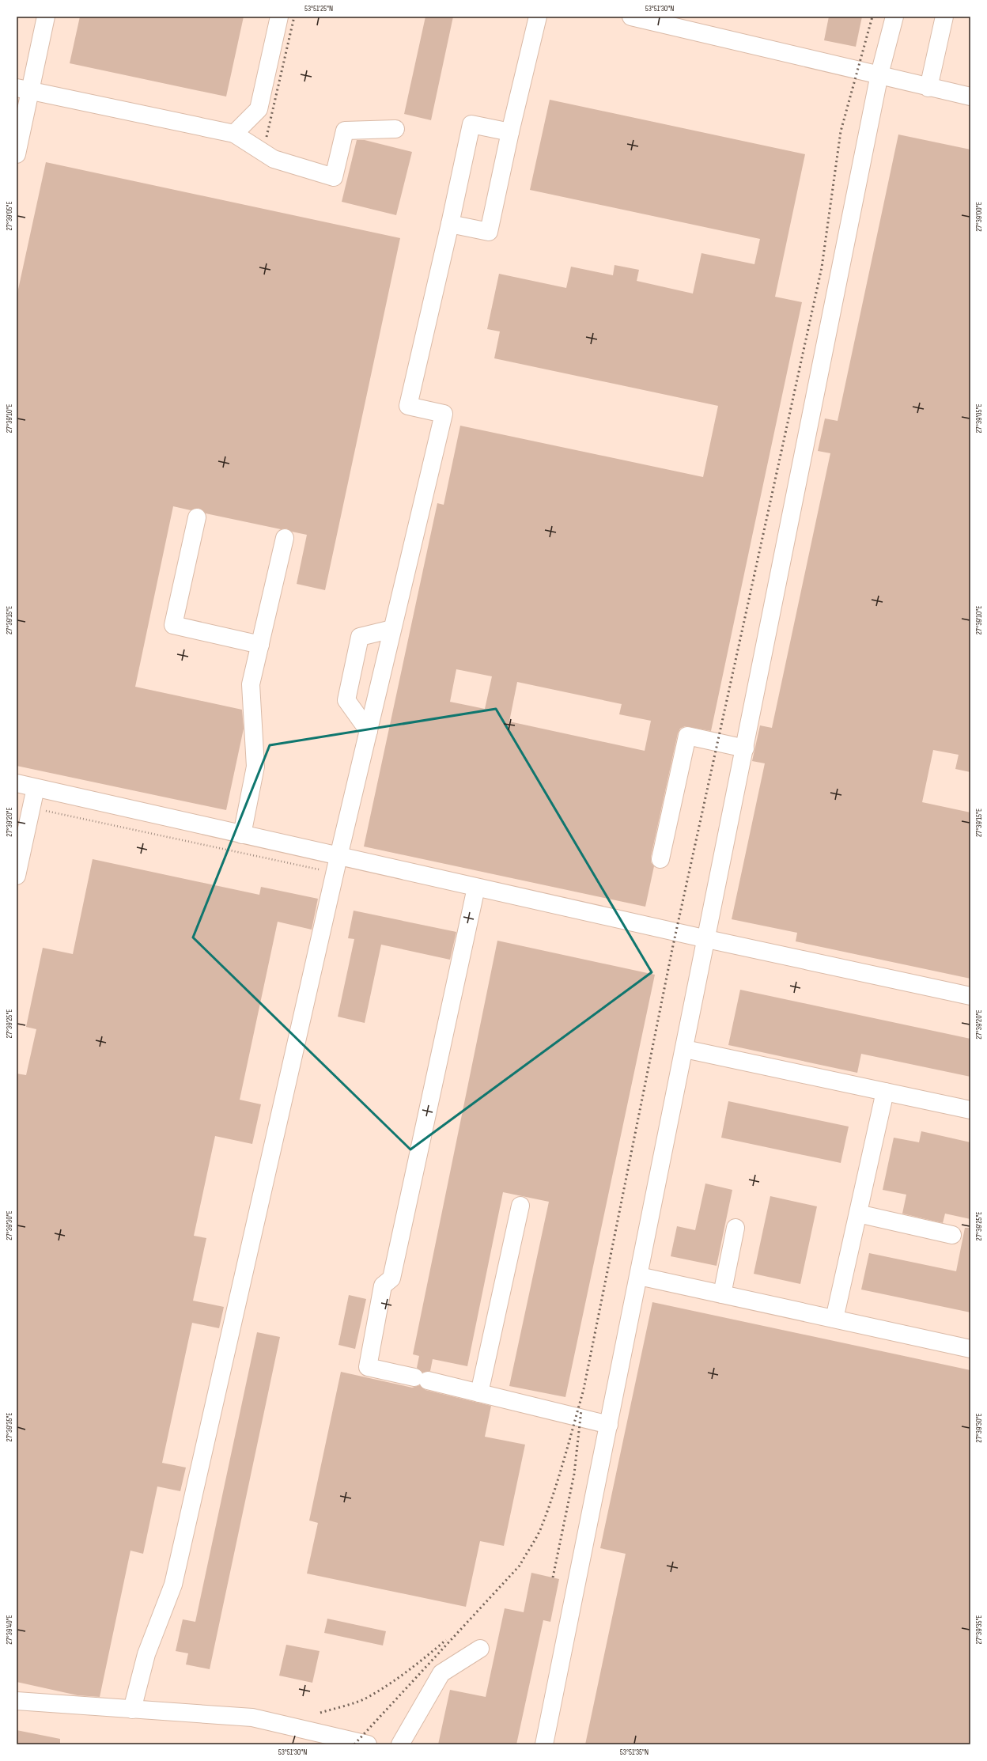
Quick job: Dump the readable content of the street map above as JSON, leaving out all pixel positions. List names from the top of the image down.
{
  "coordinates": [
    "53°51'25\"N",
    "53°51'30\"N",
    "27°39'05\"E",
    "27°39'00\"E",
    "27°39'10\"E",
    "27°39'15\"E",
    "27°39'20\"E",
    "27°39'25\"E",
    "27°39'30\"E",
    "27°39'35\"E",
    "27°39'40\"E",
    "53°51'35\"N"
  ]
}
